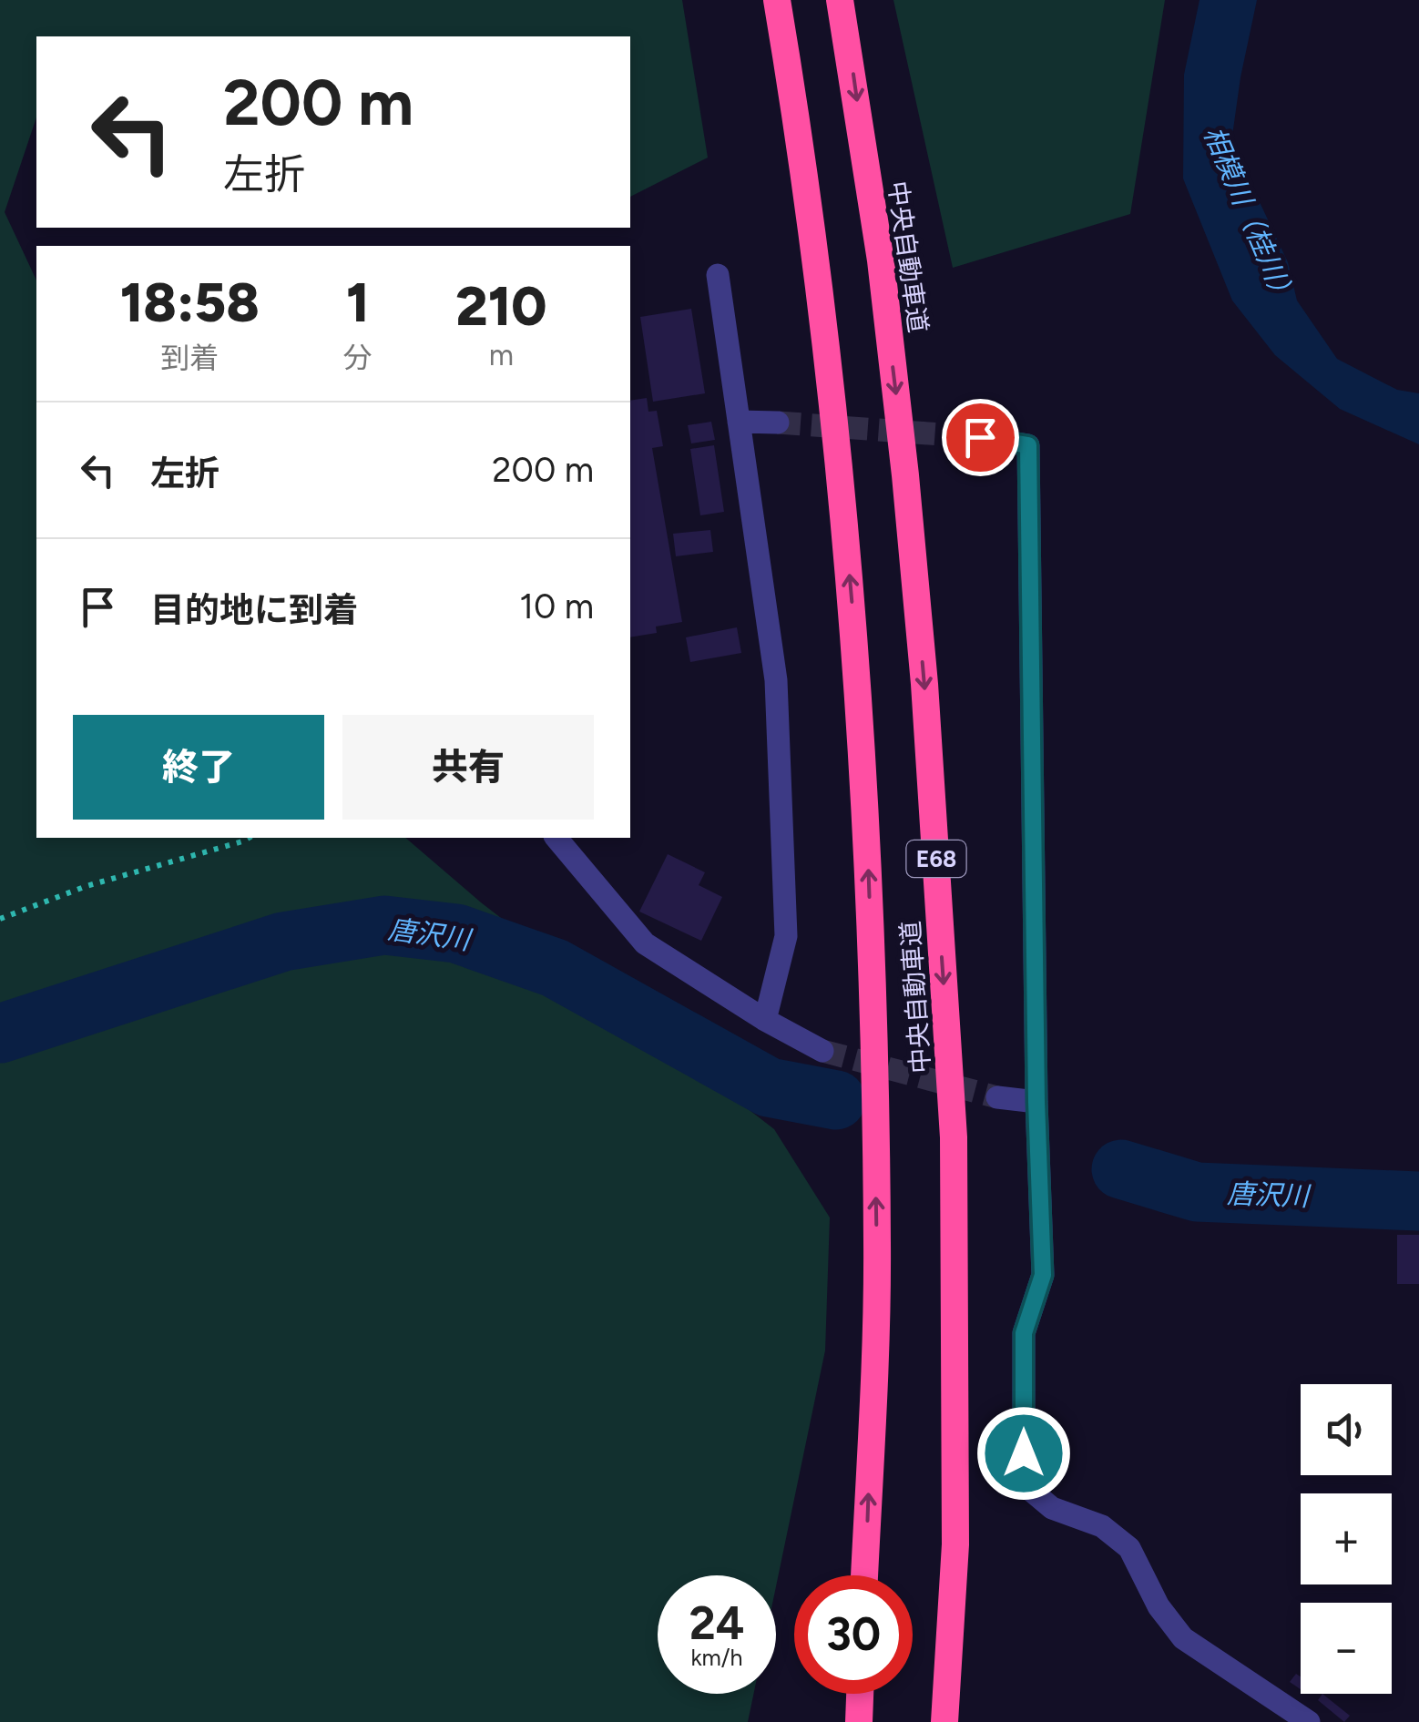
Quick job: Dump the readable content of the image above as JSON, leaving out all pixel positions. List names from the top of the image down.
{
  "streets": {
    "highway": ["中央自動車道", "E68"]
  },
  "water": ["相模川（桂川）", "唐沢川"],
  "page": {
    "turn": ["200 m", "左折"],
    "eta": [
      "18:58",
      "到着",
      "1",
      "分",
      "210",
      "m"
    ],
    "list": [
      {
        "name": "左折",
        "value": "200 m"
      },
      {
        "name": "目的地に到着",
        "value": "10 m"
      }
    ],
    "buttons": ["終了", "共有"],
    "map_buttons": ["+", "−"],
    "speed": "24 km/h",
    "limit": "30"
  }
}
